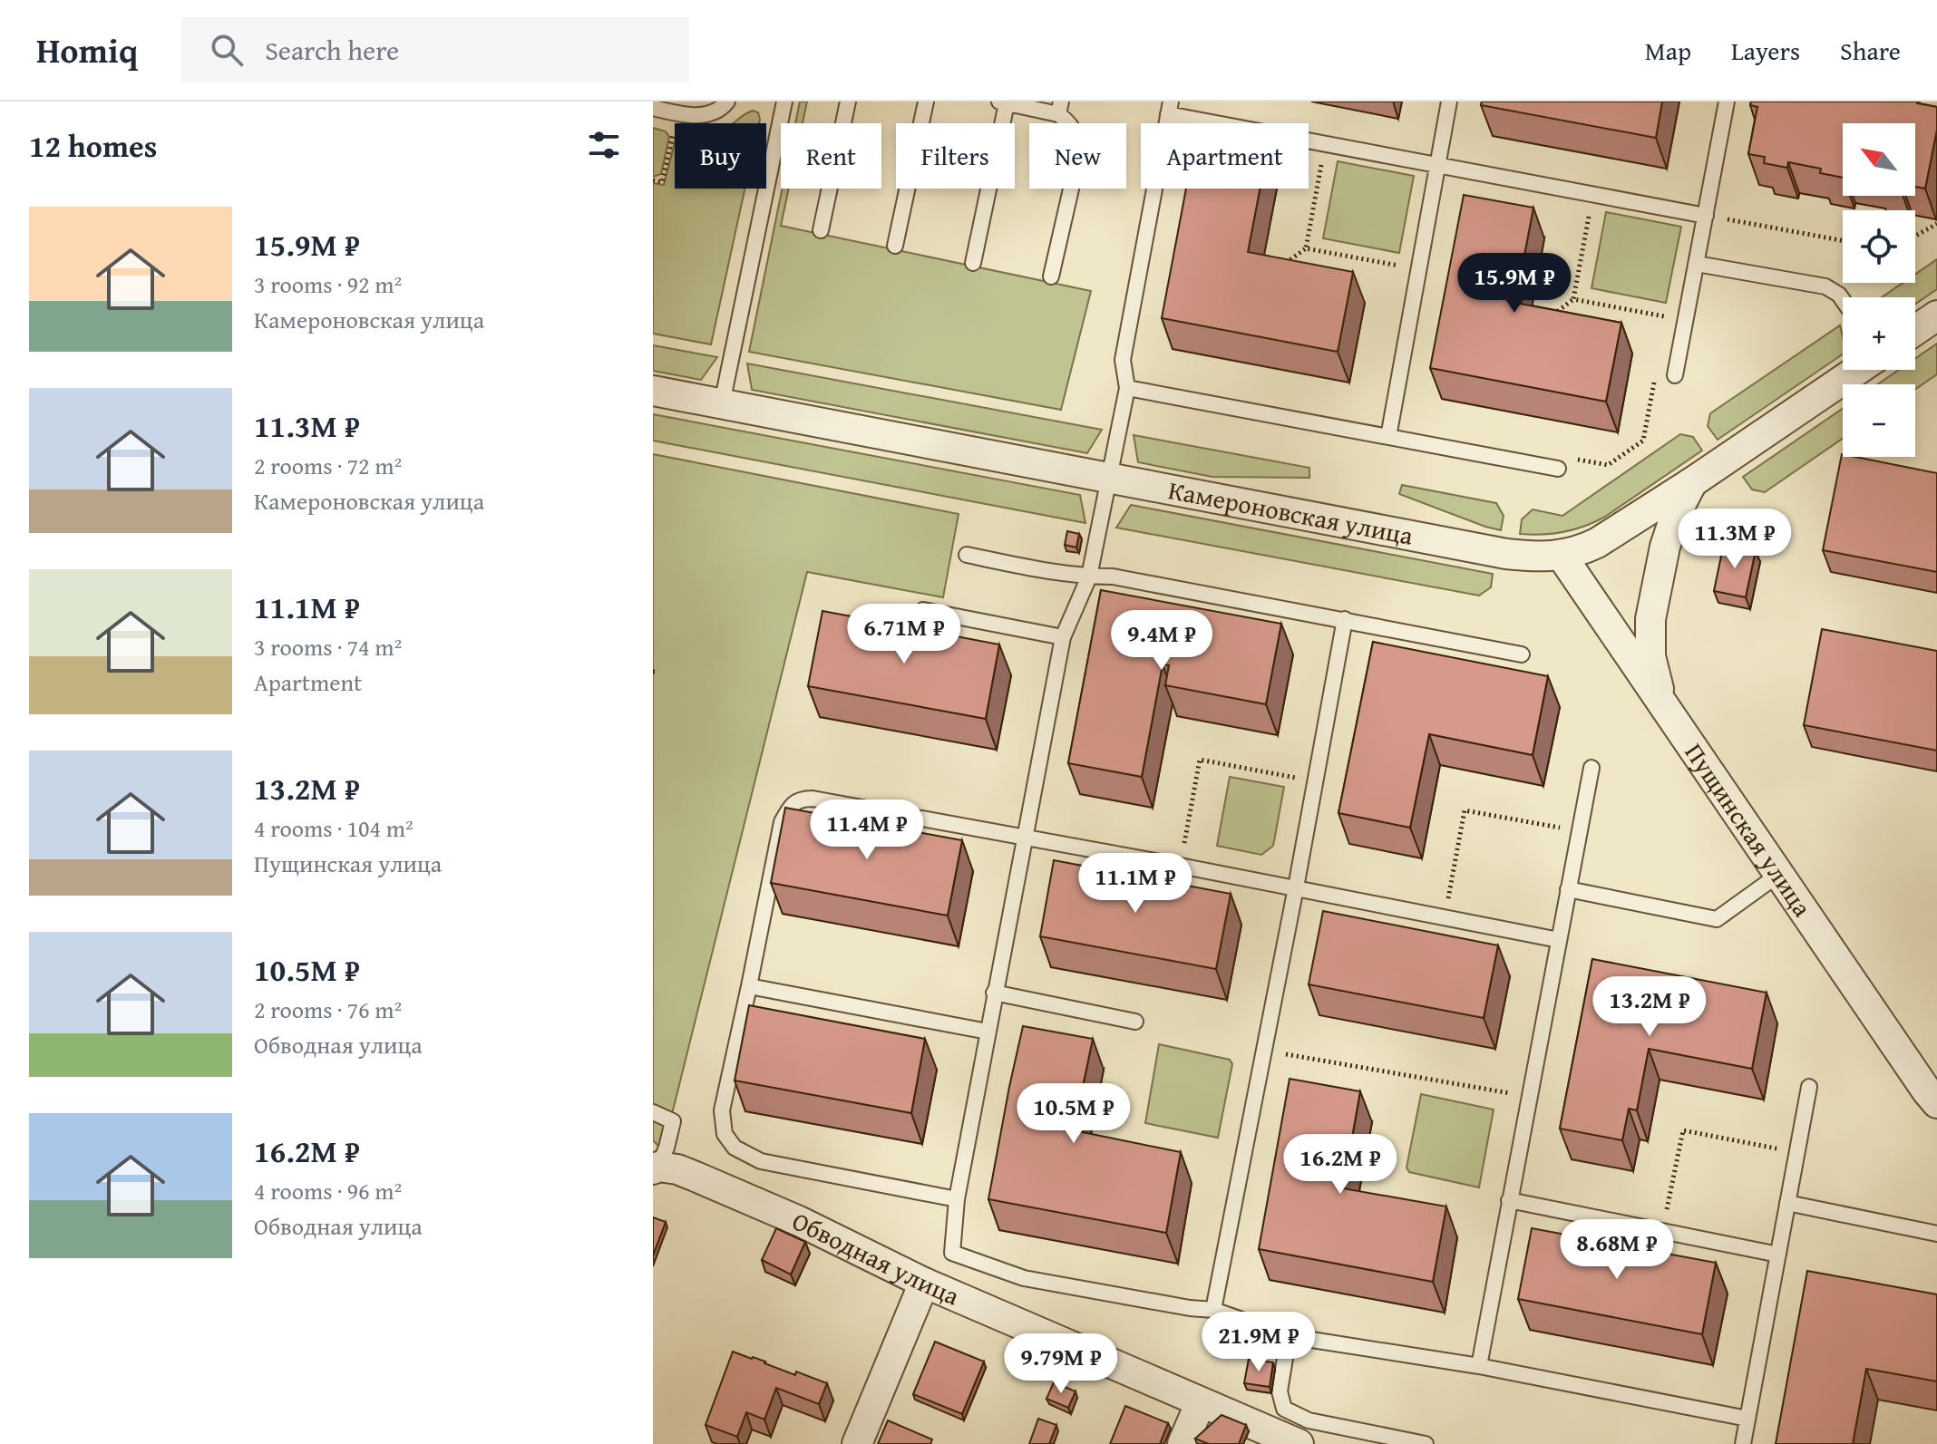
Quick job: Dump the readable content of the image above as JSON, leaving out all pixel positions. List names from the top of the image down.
{
  "streets": {
    "street": ["Камероновская улица", "Пущинская улица", "Обводная улица"]
  },
  "crossings": [
    ["Камероновская улица", "Пущинская улица"]
  ],
  "north": "top left",
  "page": {
    "header": "Homiq",
    "search": "Search here",
    "nav": ["Map", "Layers", "Share"],
    "heading": "12 homes",
    "map_buttons": ["+", "−"],
    "chip": [
      "Buy",
      "Rent",
      "Filters",
      "New",
      "Apartment"
    ],
    "list": [
      {
        "name": "15.9M ₽",
        "note": "3 rooms · 92 m² · Камероновская улица"
      },
      {
        "name": "11.3M ₽",
        "note": "2 rooms · 72 m² · Камероновская улица"
      },
      {
        "name": "11.1M ₽",
        "note": "3 rooms · 74 m² · Apartment"
      },
      {
        "name": "13.2M ₽",
        "note": "4 rooms · 104 m² · Пущинская улица"
      },
      {
        "name": "10.5M ₽",
        "note": "2 rooms · 76 m² · Обводная улица"
      },
      {
        "name": "16.2M ₽",
        "note": "4 rooms · 96 m² · Обводная улица"
      }
    ],
    "price": [
      "15.9M ₽",
      "11.3M ₽",
      "6.71M ₽",
      "9.4M ₽",
      "11.4M ₽",
      "11.1M ₽",
      "13.2M ₽",
      "10.5M ₽",
      "16.2M ₽",
      "8.68M ₽",
      "21.9M ₽",
      "9.79M ₽"
    ]
  }
}
